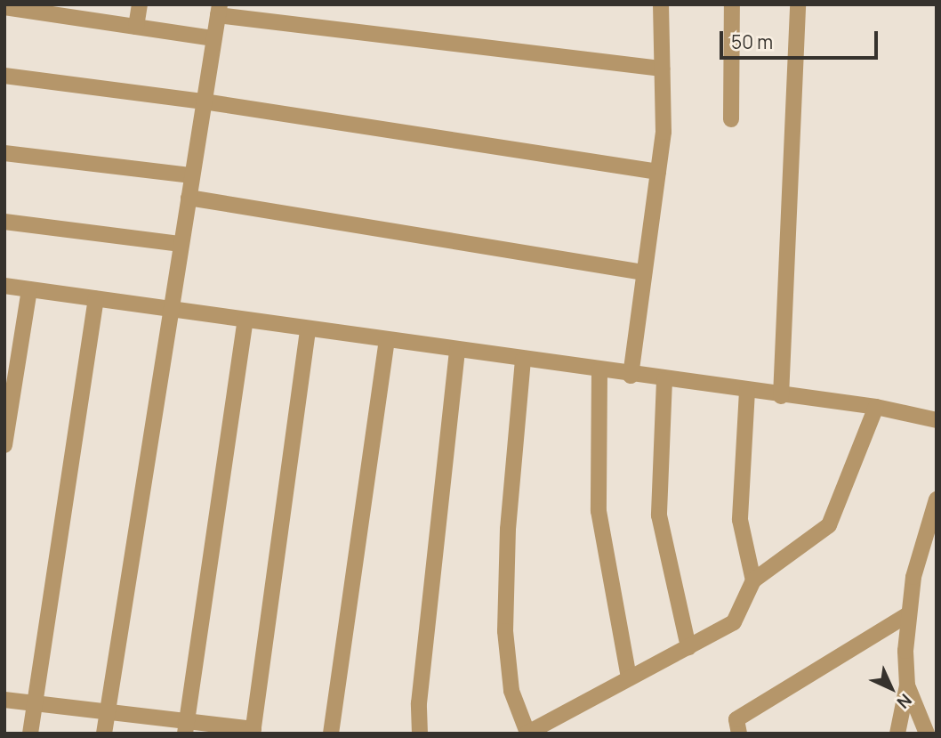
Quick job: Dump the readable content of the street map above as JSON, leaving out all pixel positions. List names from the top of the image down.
{
  "scale_bar": "50 m",
  "north": "bottom right"
}
